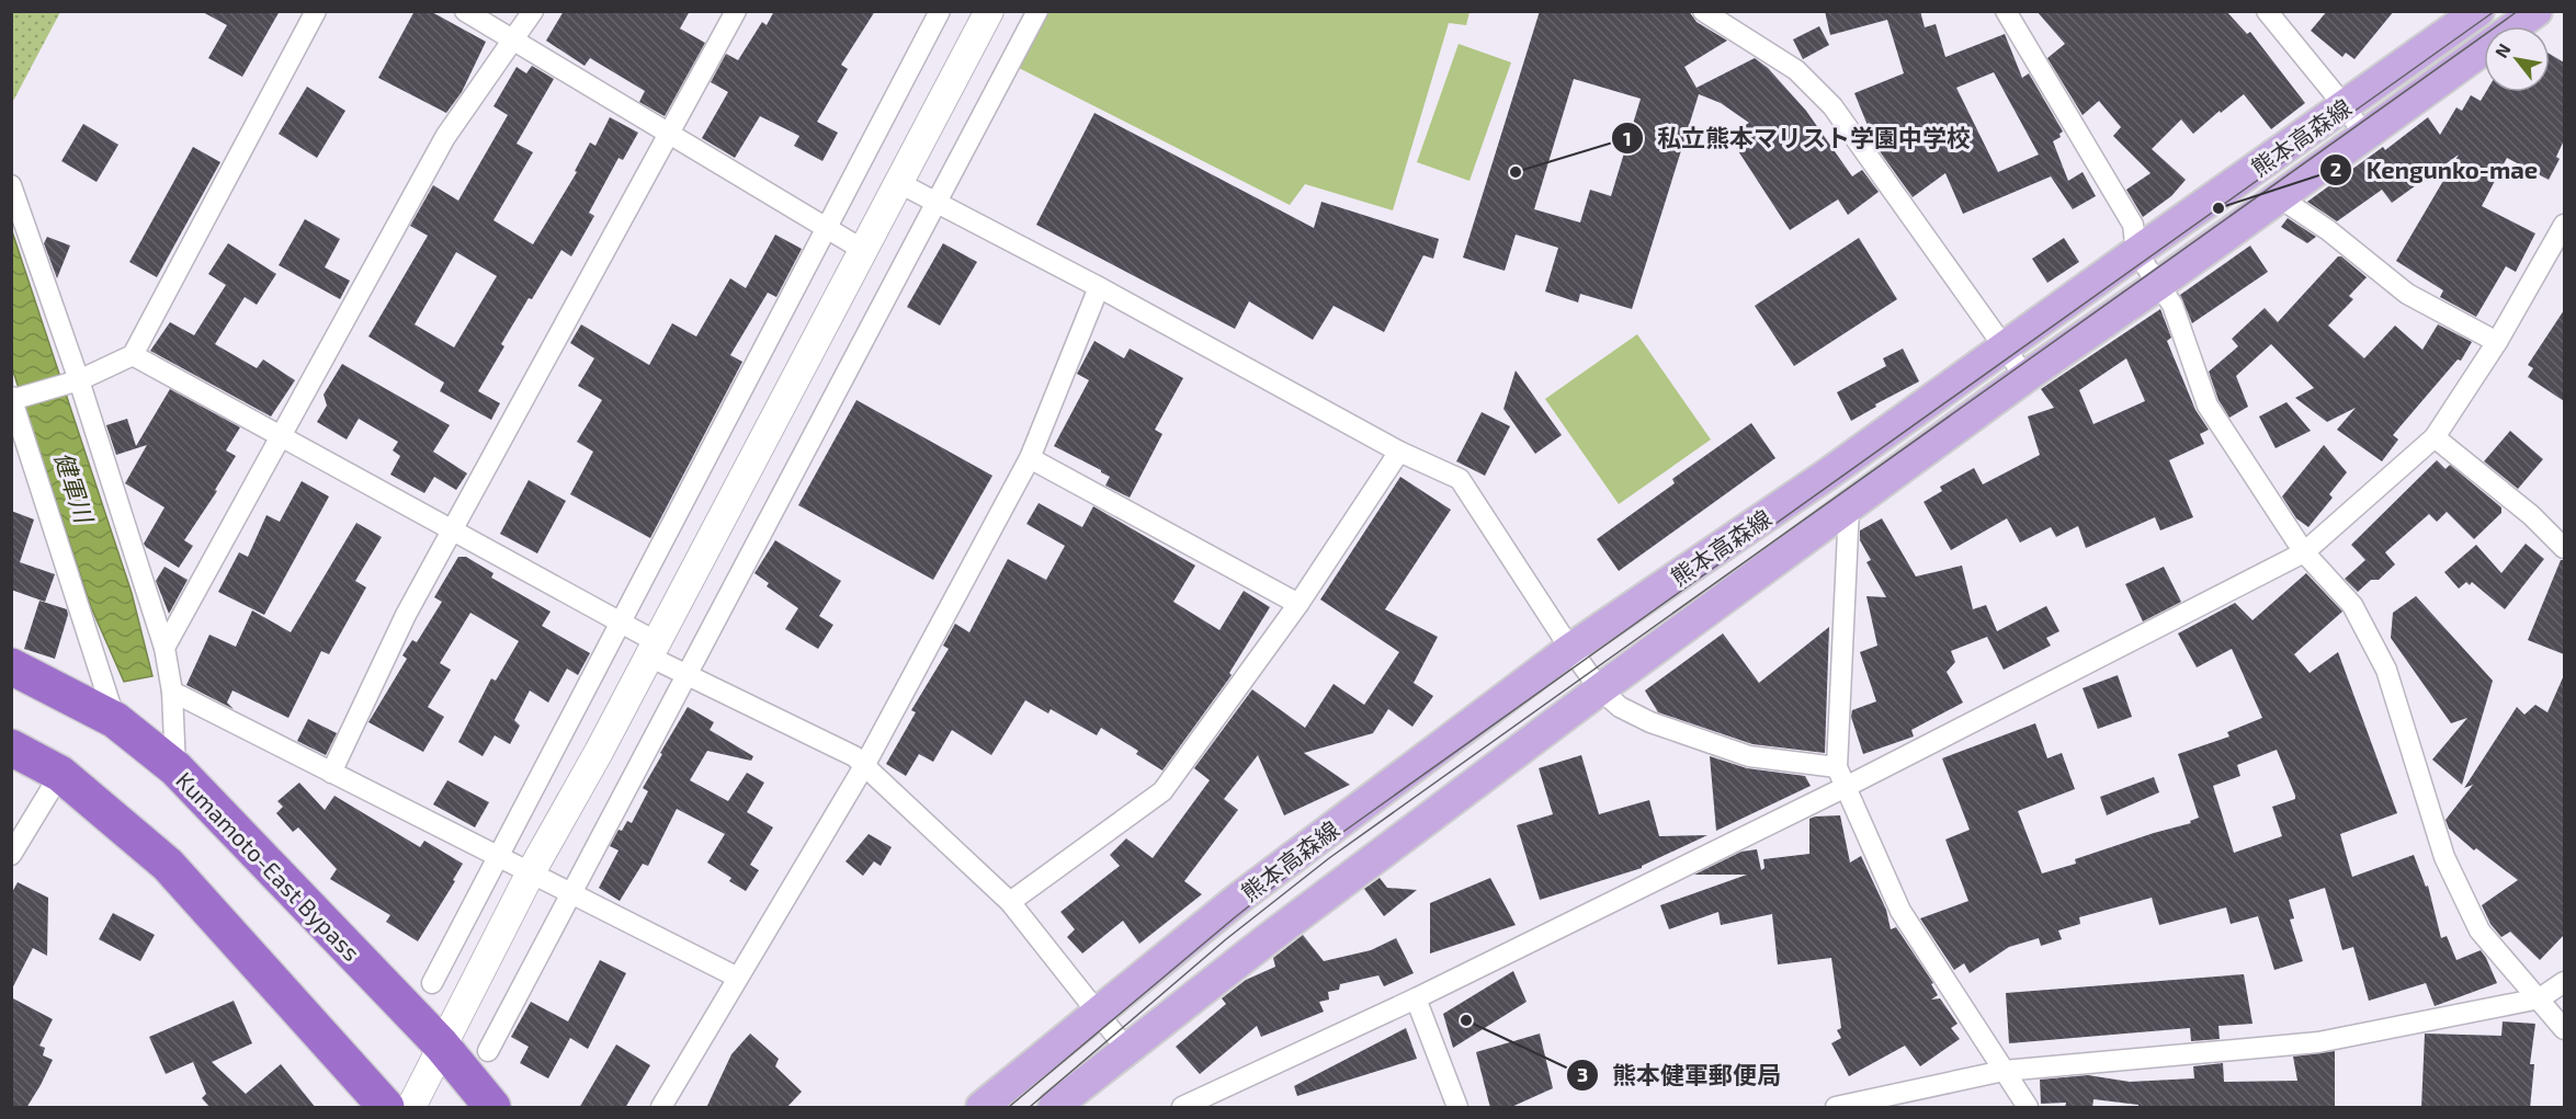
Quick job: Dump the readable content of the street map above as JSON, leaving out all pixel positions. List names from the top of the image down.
{
  "streets": {
    "highway": ["Kumamoto-East Bypass"],
    "main road": ["熊本高森線"]
  },
  "water": ["健軍川"],
  "places": ["私立熊本マリスト学園中学校", "Kengunko-mae", "熊本健軍郵便局"],
  "north": "top left"
}
